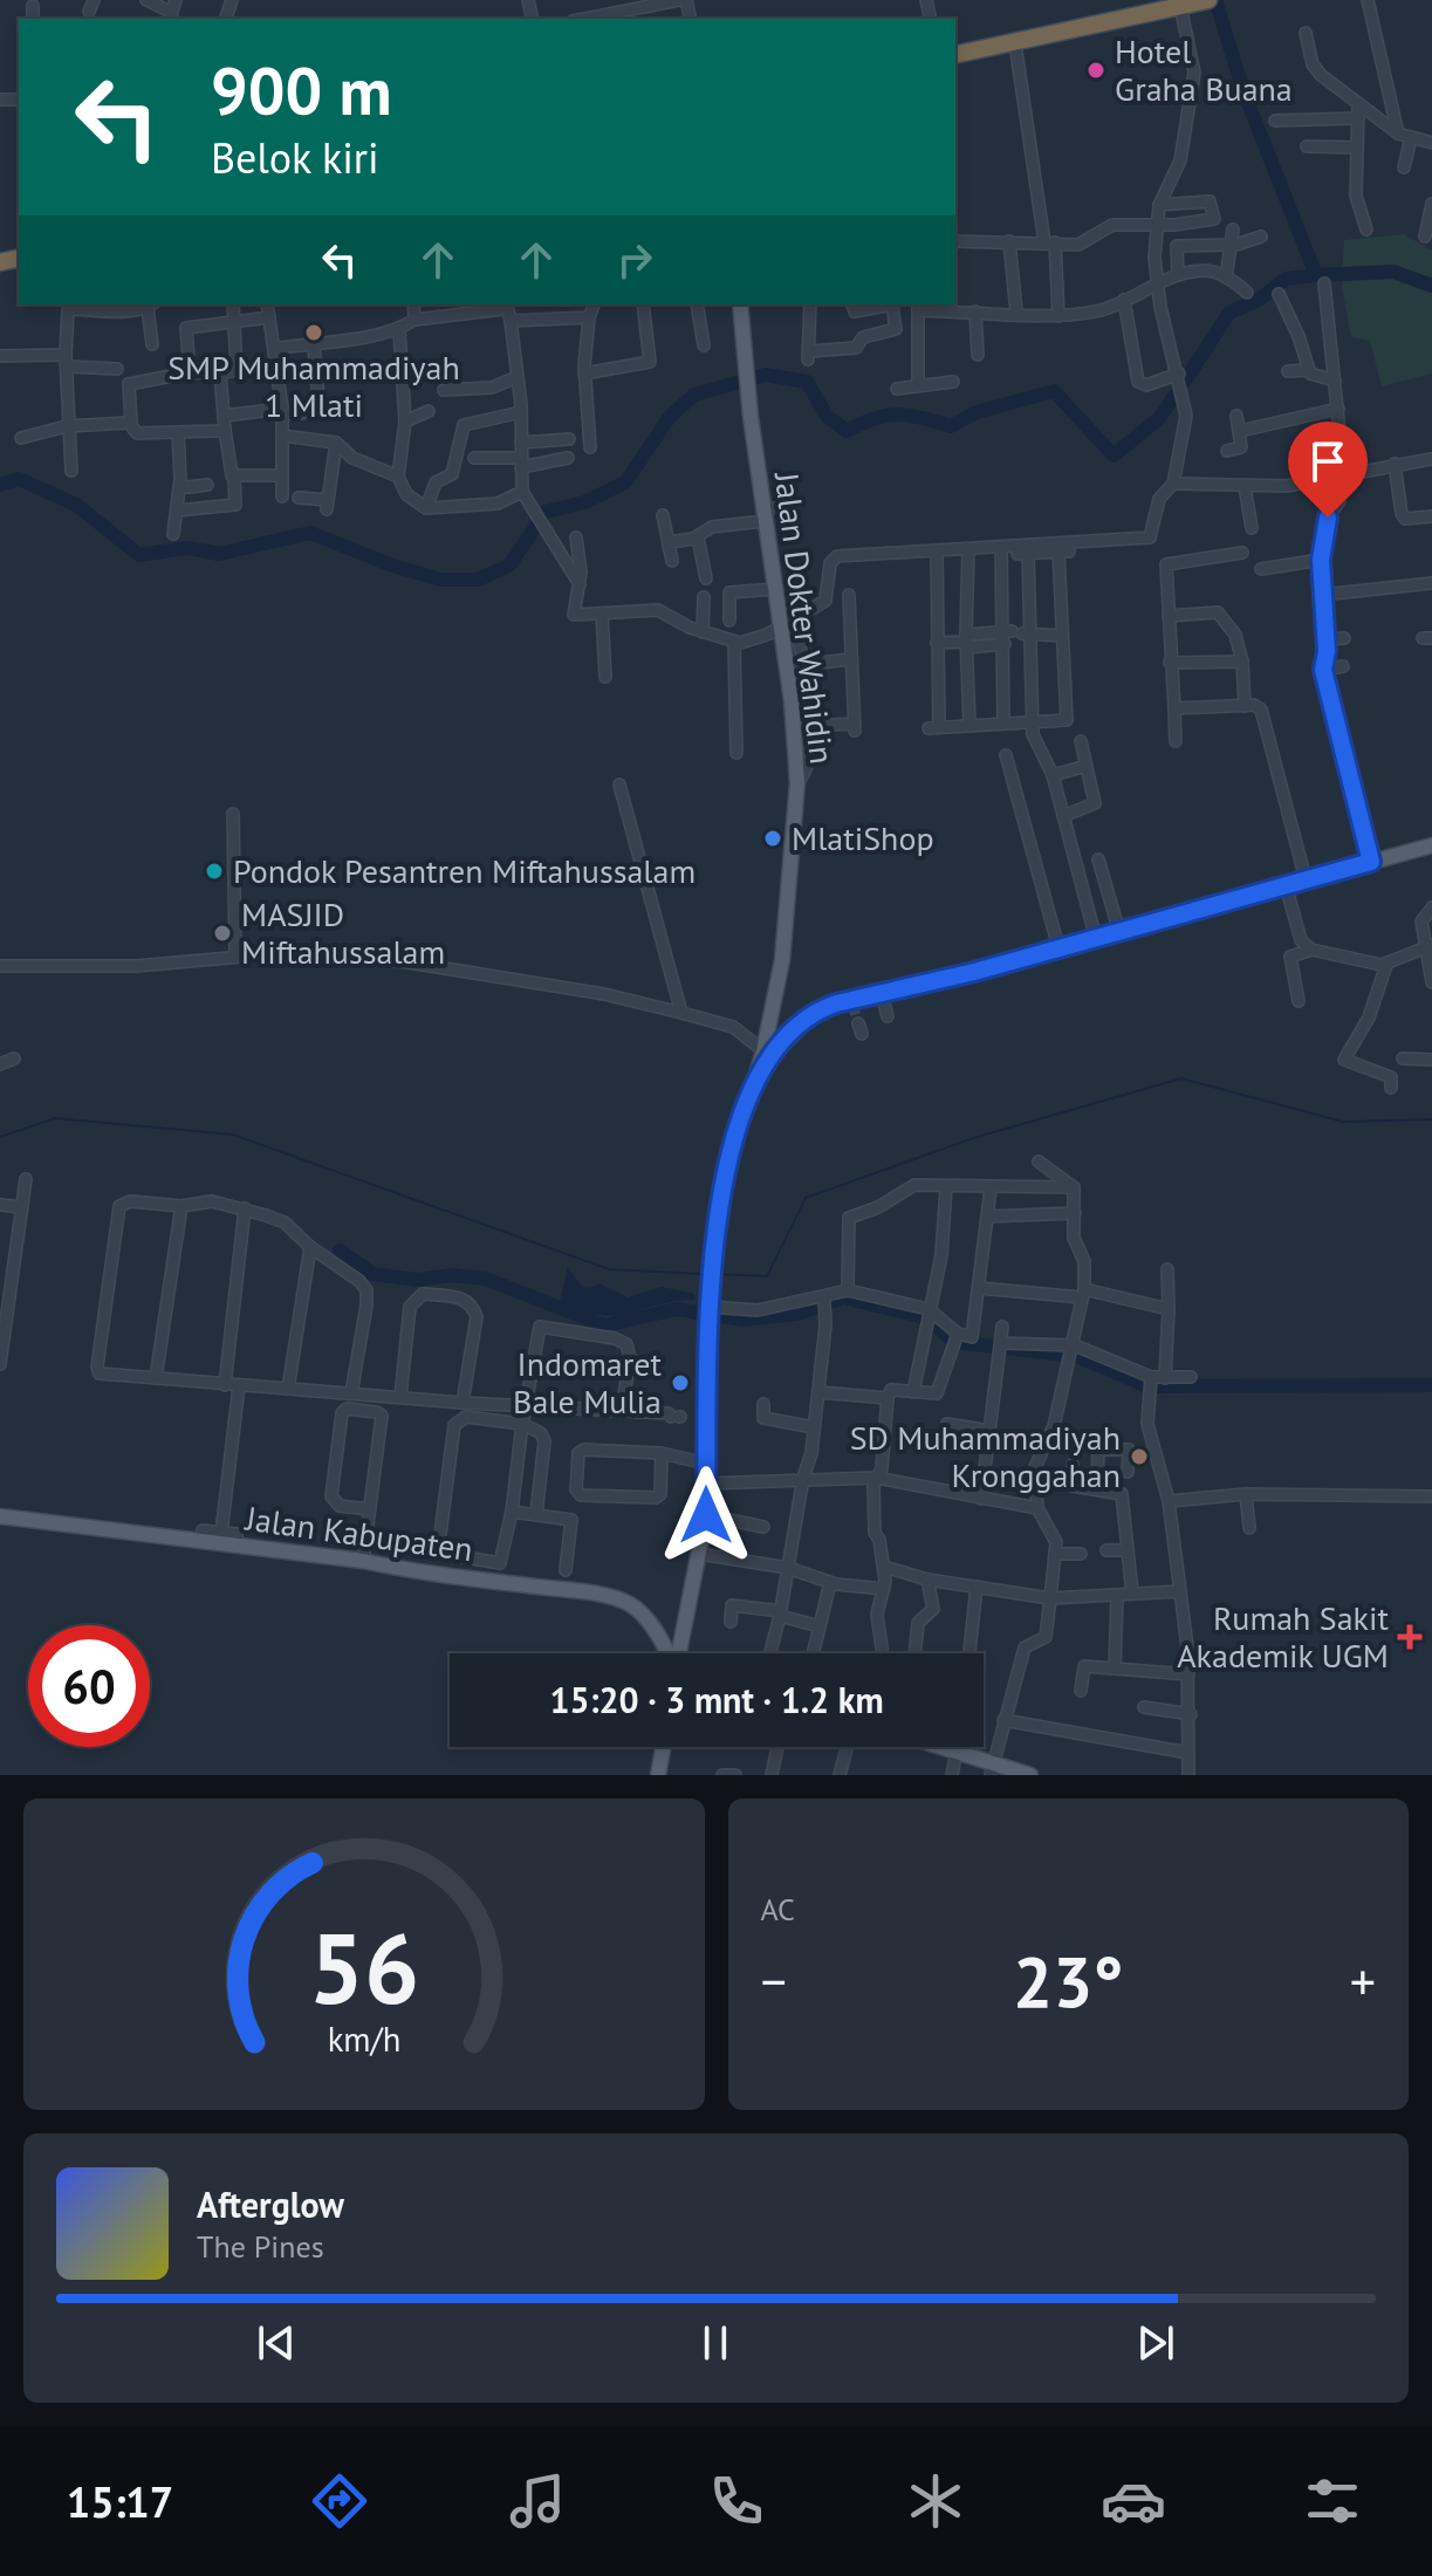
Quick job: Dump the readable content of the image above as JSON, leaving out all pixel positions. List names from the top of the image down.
{
  "streets": {
    "main road": ["Jalan Dokter Wahidin", "Jalan Kabupaten"]
  },
  "places": {
    "other": [
      "Hotel Graha Buana",
      "SMP Muhammadiyah 1 Mlati",
      "MlatiShop",
      "Pondok Pesantren Miftahussalam",
      "MASJID Miftahussalam",
      "Indomaret Bale Mulia",
      "SD Muhammadiyah Kronggahan"
    ],
    "health": ["Rumah Sakit Akademik UGM"]
  },
  "page": {
    "turn": ["900 m", "Belok kiri"],
    "limit": "60",
    "trip": "15:20 · 3 mnt · 1.2 km",
    "tile": "AC",
    "heat": ["−", "23°", "+"],
    "song": ["Afterglow", "The Pines"],
    "tabs": "15:17",
    "gauge": ["56", "km/h"]
  }
}
